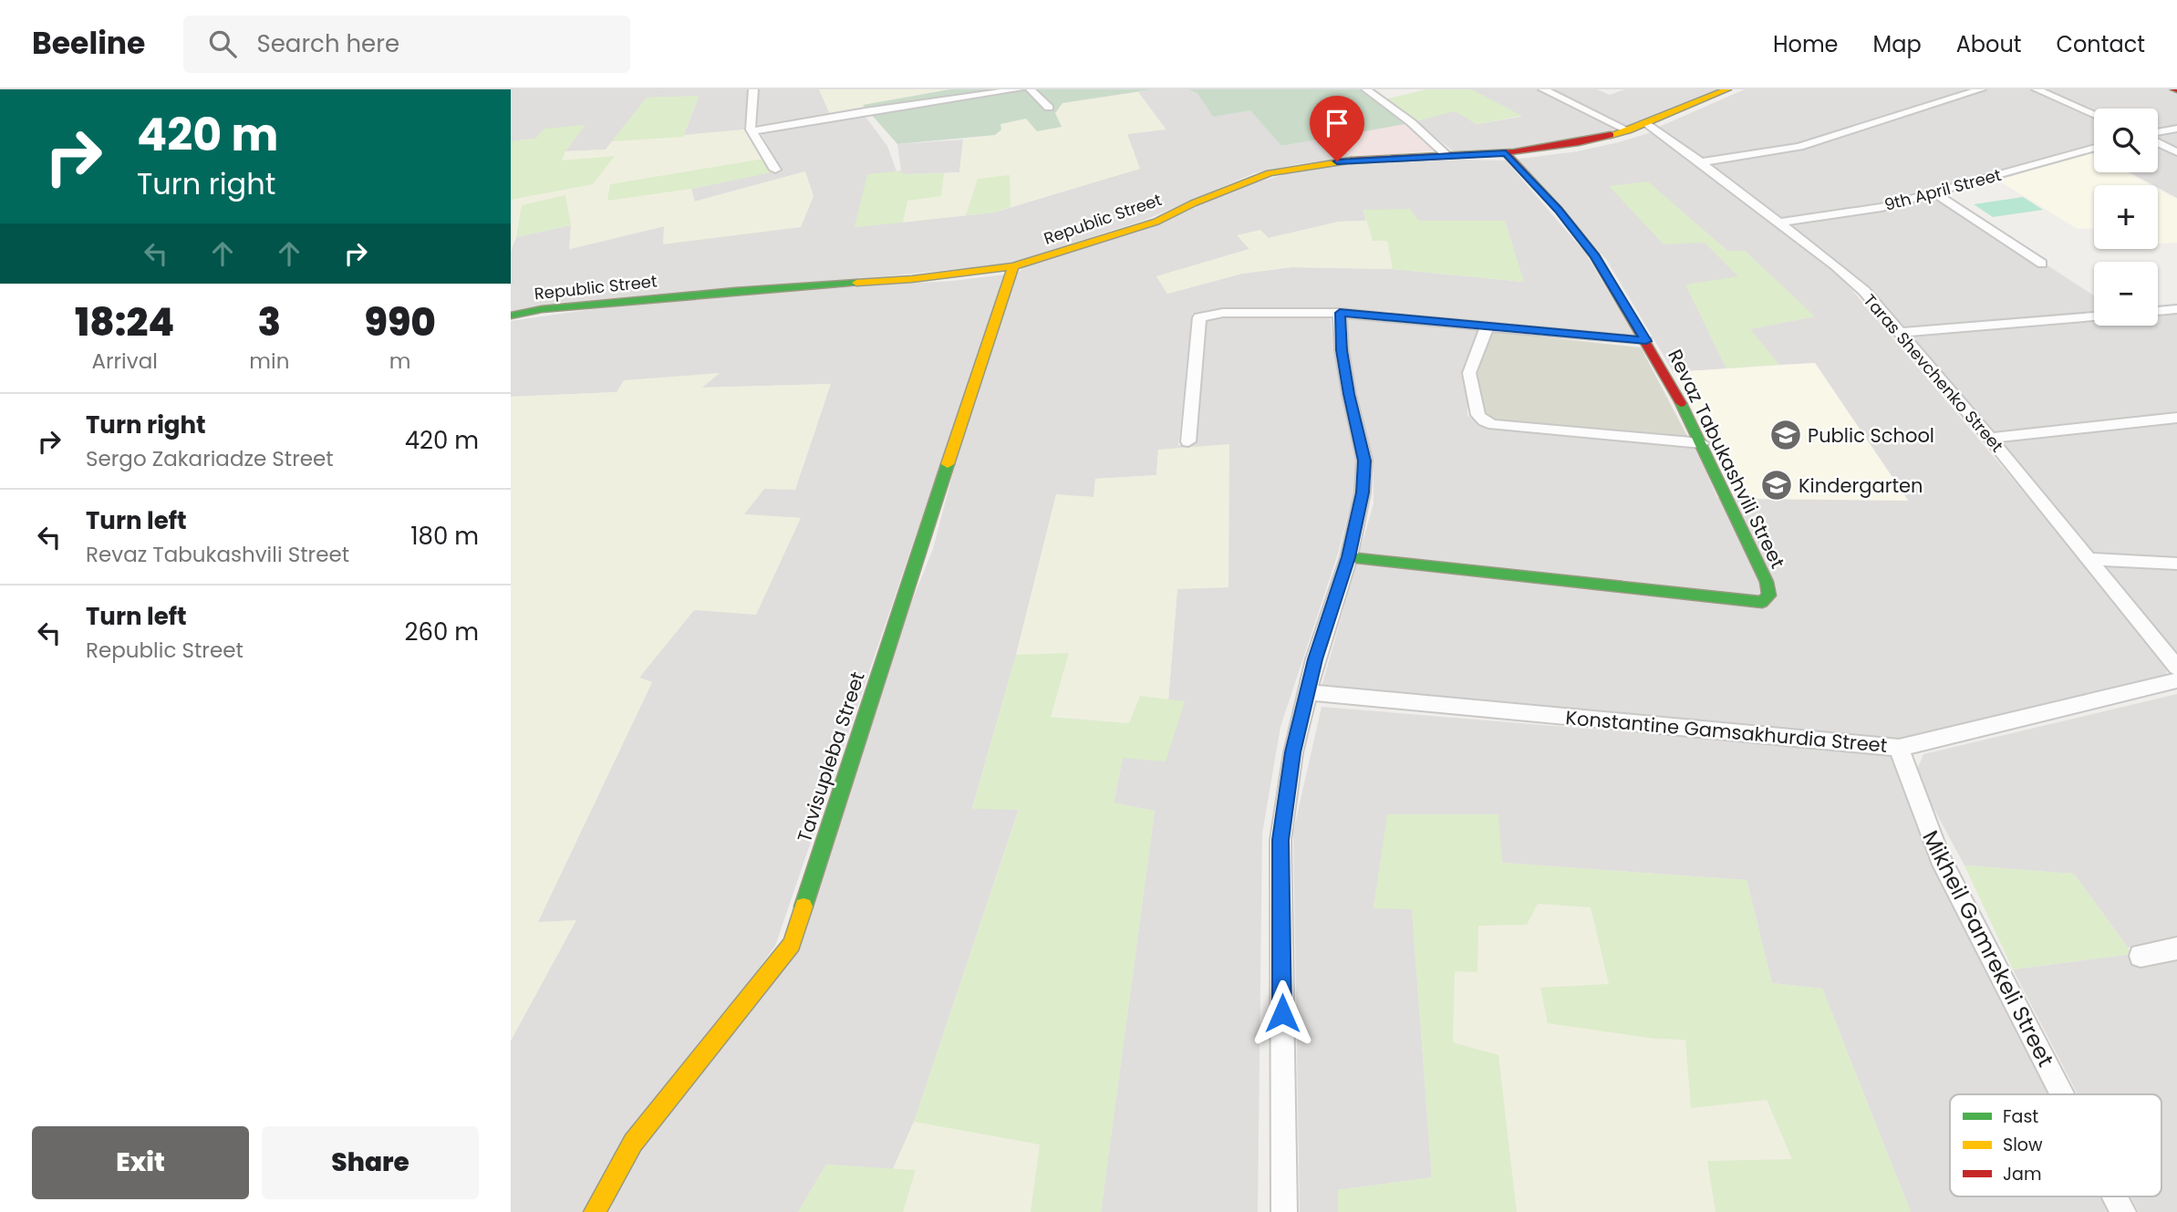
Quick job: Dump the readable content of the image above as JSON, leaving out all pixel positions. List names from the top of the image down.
{
  "streets": {
    "street": [
      "9th April Street",
      "Republic Street",
      "Taras Shevchenko Street",
      "Revaz Tabukashvili Street",
      "Konstantine Gamsakhurdia Street",
      "Tavisupleba Street",
      "Mikheil Gamrekeli Street"
    ]
  },
  "crossings": [
    ["9th April Street", "Taras Shevchenko Street"],
    ["Republic Street", "Taras Shevchenko Street"],
    ["Republic Street", "Revaz Tabukashvili Street"],
    ["Republic Street", "Tavisupleba Street"],
    ["Konstantine Gamsakhurdia Street", "Mikheil Gamrekeli Street"]
  ],
  "places": {
    "school or university": ["Public School", "Kindergarten"]
  },
  "legend": ["Fast", "Slow", "Jam"],
  "page": {
    "header": "Beeline",
    "search": "Search here",
    "nav": [
      "Home",
      "Map",
      "About",
      "Contact"
    ],
    "turn": ["420 m", "Turn right"],
    "map_buttons": ["+", "−"],
    "eta": [
      "18:24",
      "Arrival",
      "3",
      "min",
      "990",
      "m"
    ],
    "list": [
      {
        "name": "Turn right",
        "note": "Sergo Zakariadze Street",
        "value": "420 m"
      },
      {
        "name": "Turn left",
        "note": "Revaz Tabukashvili Street",
        "value": "180 m"
      },
      {
        "name": "Turn left",
        "note": "Republic Street",
        "value": "260 m"
      }
    ],
    "buttons": ["Exit", "Share"]
  }
}
